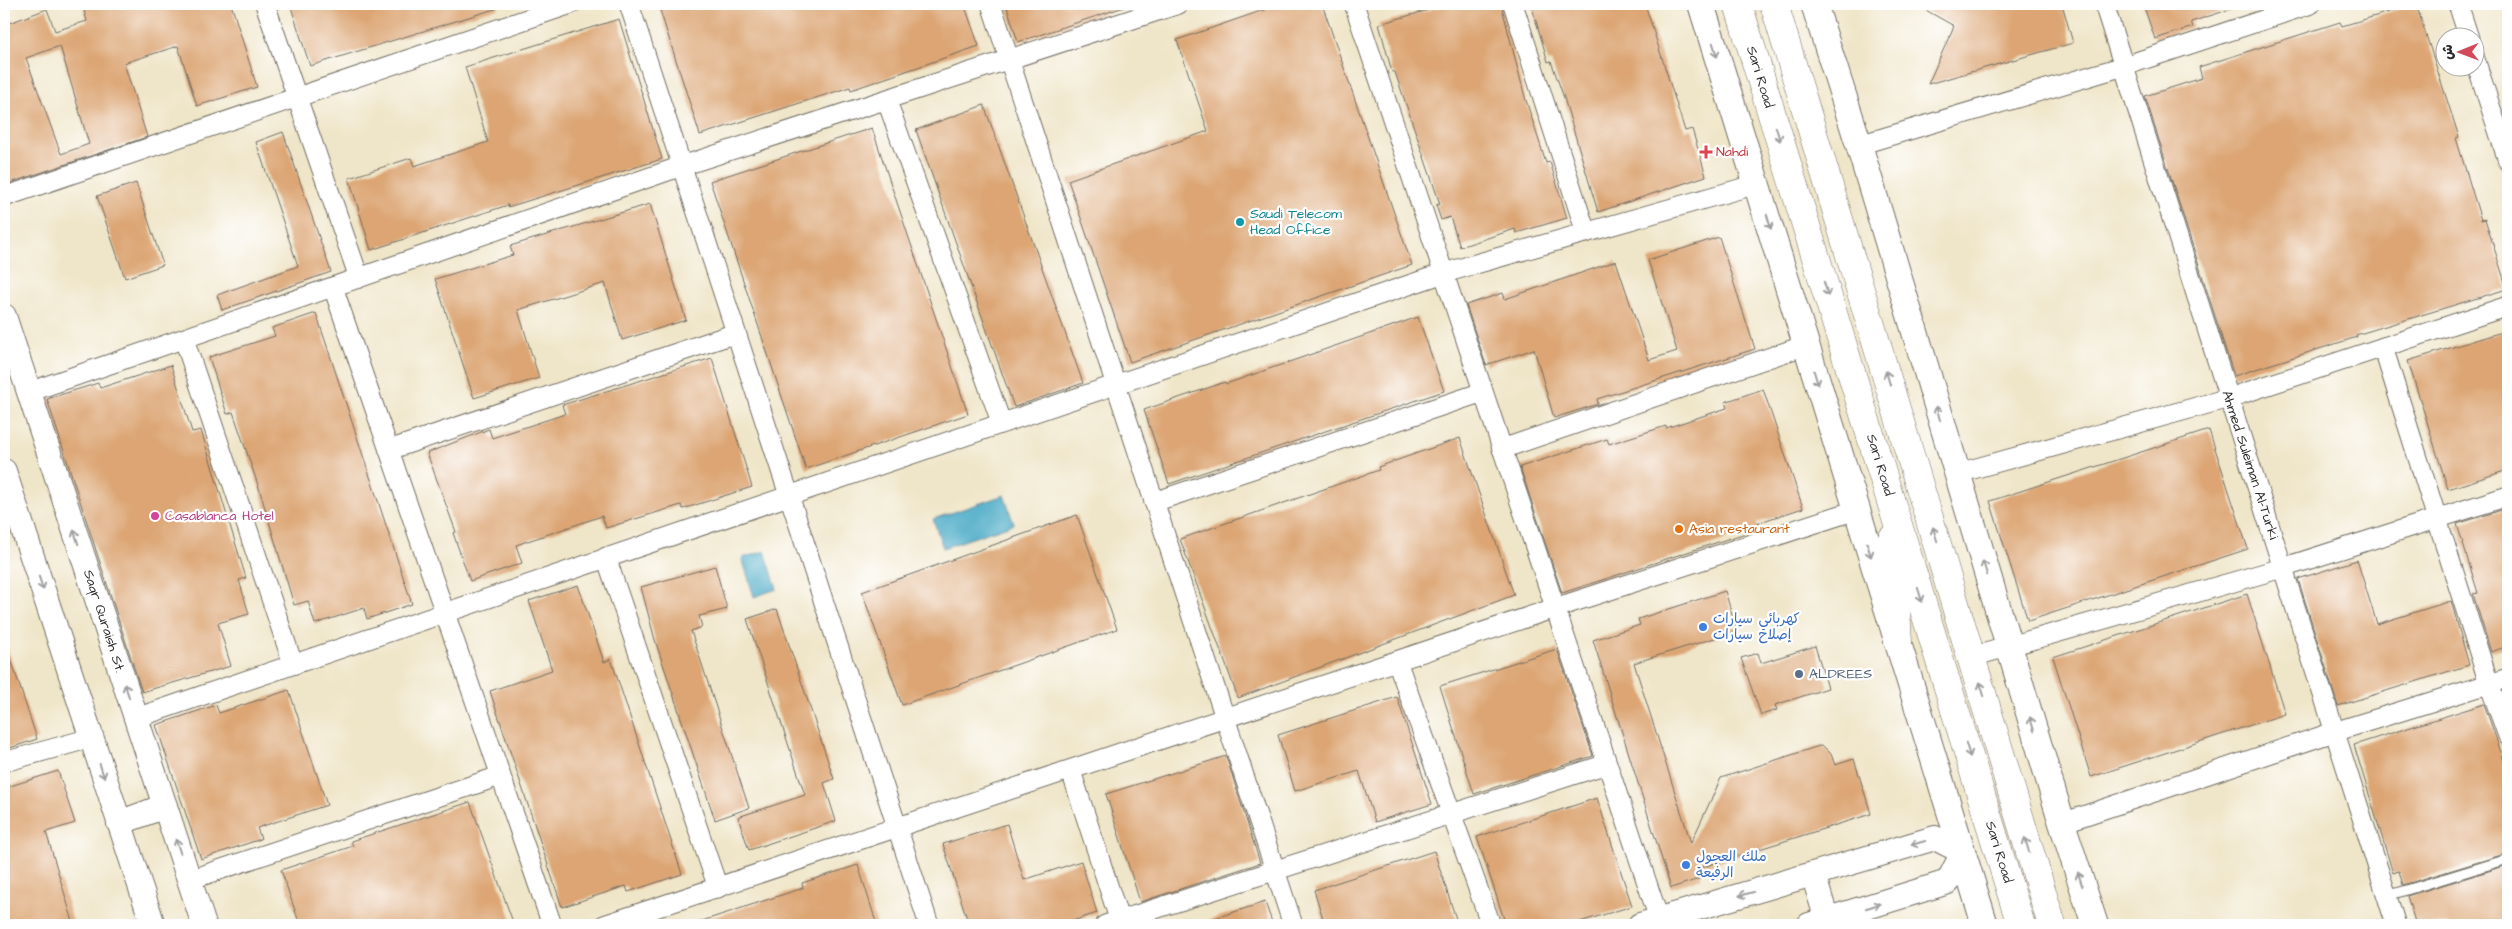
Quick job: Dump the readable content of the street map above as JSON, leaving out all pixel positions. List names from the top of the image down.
{
  "streets": {
    "main road": ["Sari Road"],
    "street": ["Ahmed Suleiman Al-Turki", "Saqr Quraish St."]
  },
  "places": {
    "health": ["Nahdi"],
    "other": [
      "Saudi Telecom Head Office",
      "Casablanca Hotel",
      "Asia restaurant",
      "كهربائي سيارات إصلاح سيارات",
      "ALDREES",
      "ملك العجول الرفيعة"
    ]
  },
  "north": "left"
}
